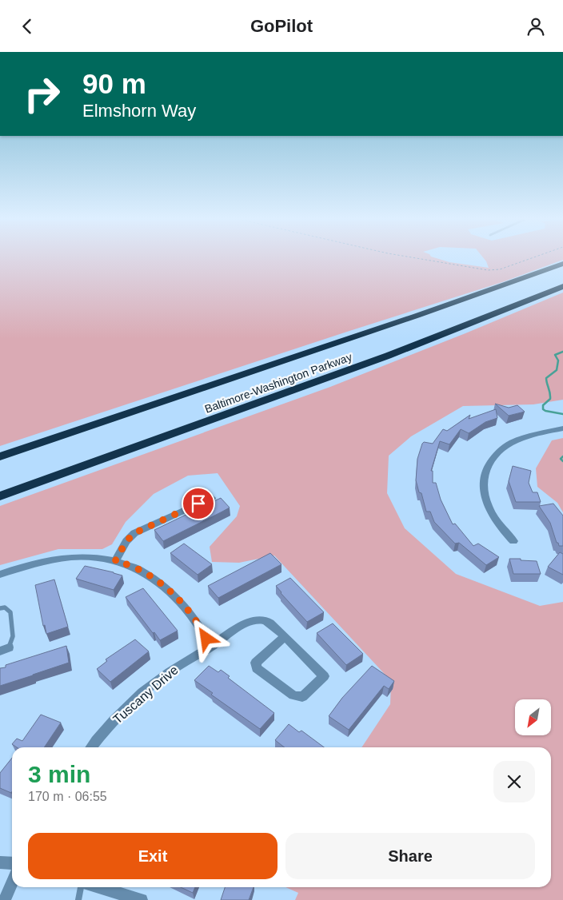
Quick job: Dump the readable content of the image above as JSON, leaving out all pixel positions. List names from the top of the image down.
{
  "streets": {
    "highway": ["Baltimore-Washington Parkway"],
    "street": ["Tuscany Drive"]
  },
  "north": "bottom left",
  "page": {
    "header": "GoPilot",
    "turn": ["90 m", "Elmshorn Way"],
    "heading": ["3 min", "170 m · 06:55"],
    "buttons": ["Exit", "Share"]
  }
}
